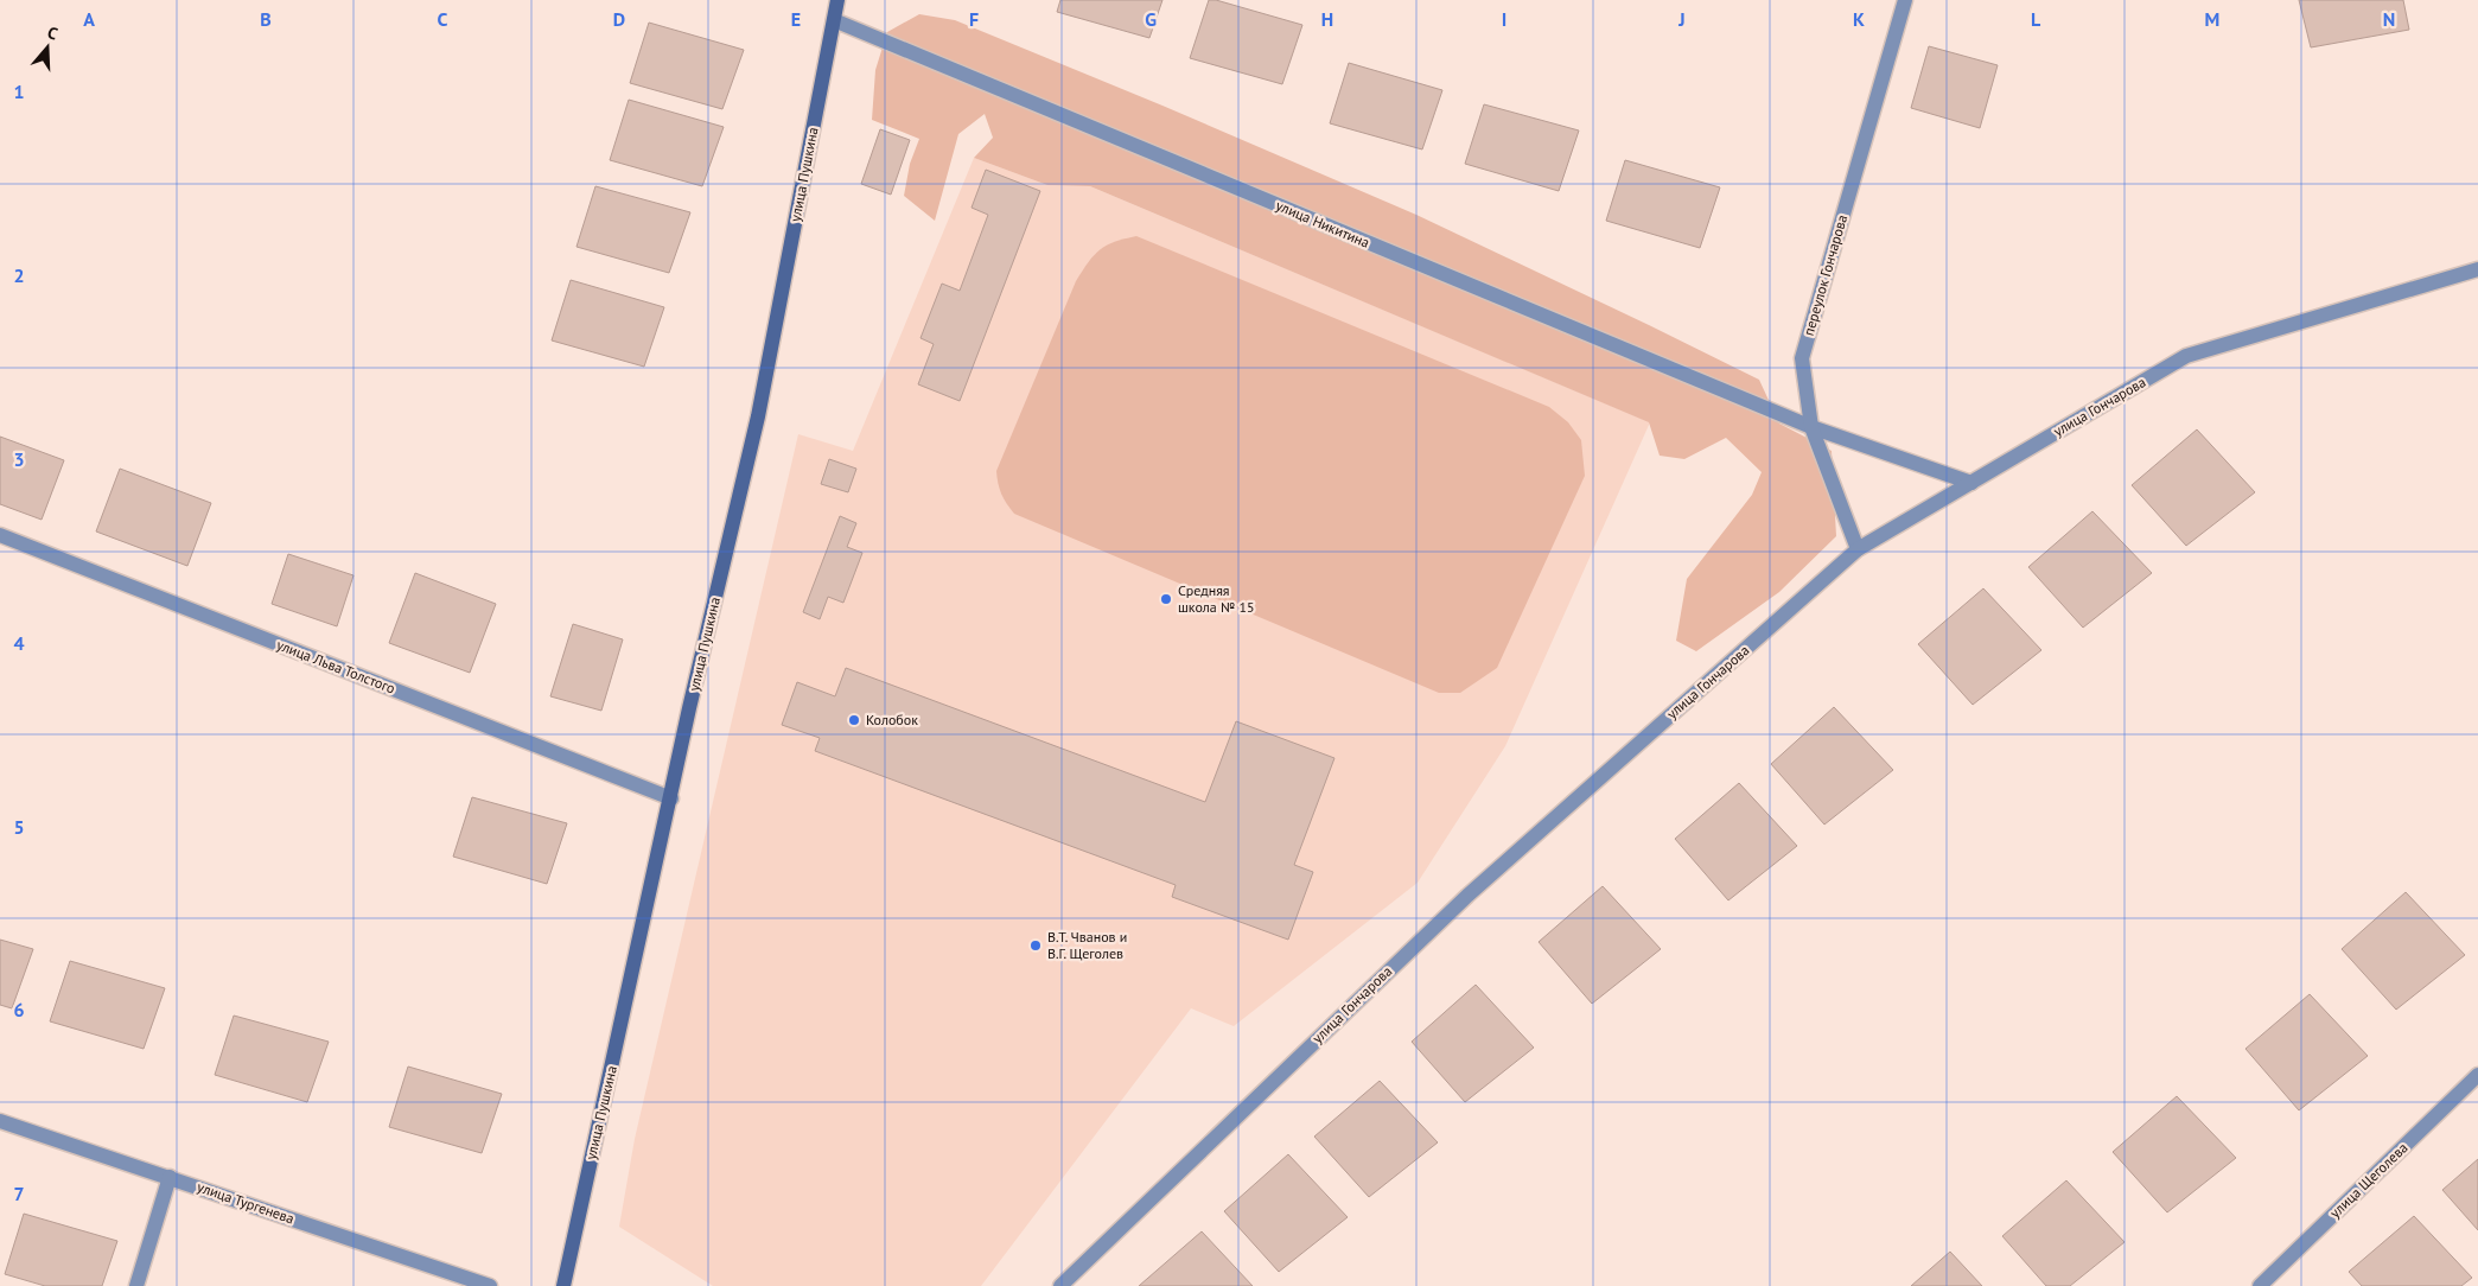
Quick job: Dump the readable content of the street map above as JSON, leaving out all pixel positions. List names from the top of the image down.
{
  "streets": {
    "street": [
      "улица Пушкина",
      "улица Никитина",
      "переулок Гончарова",
      "улица Гончарова",
      "улица Льва Толстого",
      "улица Щеголева",
      "улица Тургенева"
    ]
  },
  "crossings": [
    ["улица Пушкина", "улица Никитина"],
    ["улица Пушкина", "улица Льва Толстого"],
    ["улица Никитина", "переулок Гончарова"],
    ["улица Никитина", "улица Гончарова"],
    ["переулок Гончарова", "улица Гончарова"]
  ],
  "places": ["Средняя школа № 15", "Колобок", "В.Т. Чванов и В.Г. Щеголев"],
  "north": "top",
  "grid": {
    "columns": [
      "A",
      "B",
      "C",
      "D",
      "E",
      "F",
      "G",
      "H",
      "I",
      "J",
      "K",
      "L",
      "M",
      "N"
    ],
    "rows": [
      "1",
      "2",
      "3",
      "4",
      "5",
      "6",
      "7"
    ]
  }
}
